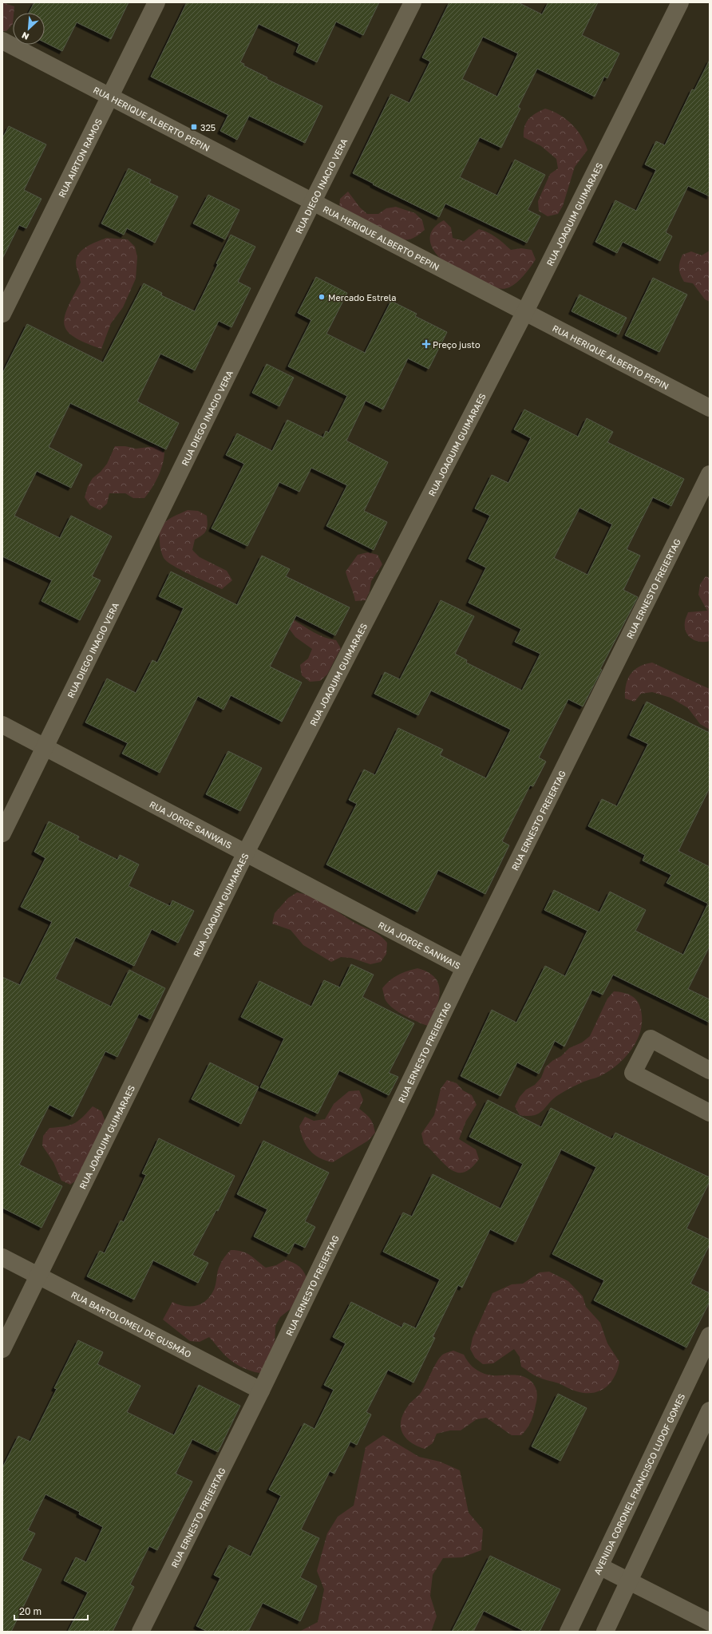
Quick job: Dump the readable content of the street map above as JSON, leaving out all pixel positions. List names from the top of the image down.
{
  "streets": {
    "street": [
      "RUA HERIQUE ALBERTO PEPIN",
      "RUA AIRTON RAMOS",
      "RUA DIEGO INACIO VERA",
      "RUA JOAQUIM GUIMARAES",
      "RUA ERNESTO FREIERTAG",
      "RUA JORGE SANWAIS",
      "RUA BARTOLOMEU DE GUSMÃO",
      "AVENIDA CORONEL FRANCISCO LUDOF GOMES"
    ]
  },
  "crossings": [
    ["RUA HERIQUE ALBERTO PEPIN", "RUA AIRTON RAMOS"],
    ["RUA HERIQUE ALBERTO PEPIN", "RUA DIEGO INACIO VERA"],
    ["RUA HERIQUE ALBERTO PEPIN", "RUA JOAQUIM GUIMARAES"],
    ["RUA DIEGO INACIO VERA", "RUA JORGE SANWAIS"],
    ["RUA JOAQUIM GUIMARAES", "RUA JORGE SANWAIS"],
    ["RUA JOAQUIM GUIMARAES", "RUA BARTOLOMEU DE GUSMÃO"],
    ["RUA ERNESTO FREIERTAG", "RUA JORGE SANWAIS"],
    ["RUA ERNESTO FREIERTAG", "RUA BARTOLOMEU DE GUSMÃO"]
  ],
  "places": {
    "transit": ["325"],
    "other": ["Mercado Estrela"],
    "health": ["Preço justo"]
  },
  "scale_bar": "20 m",
  "north": "bottom left"
}
